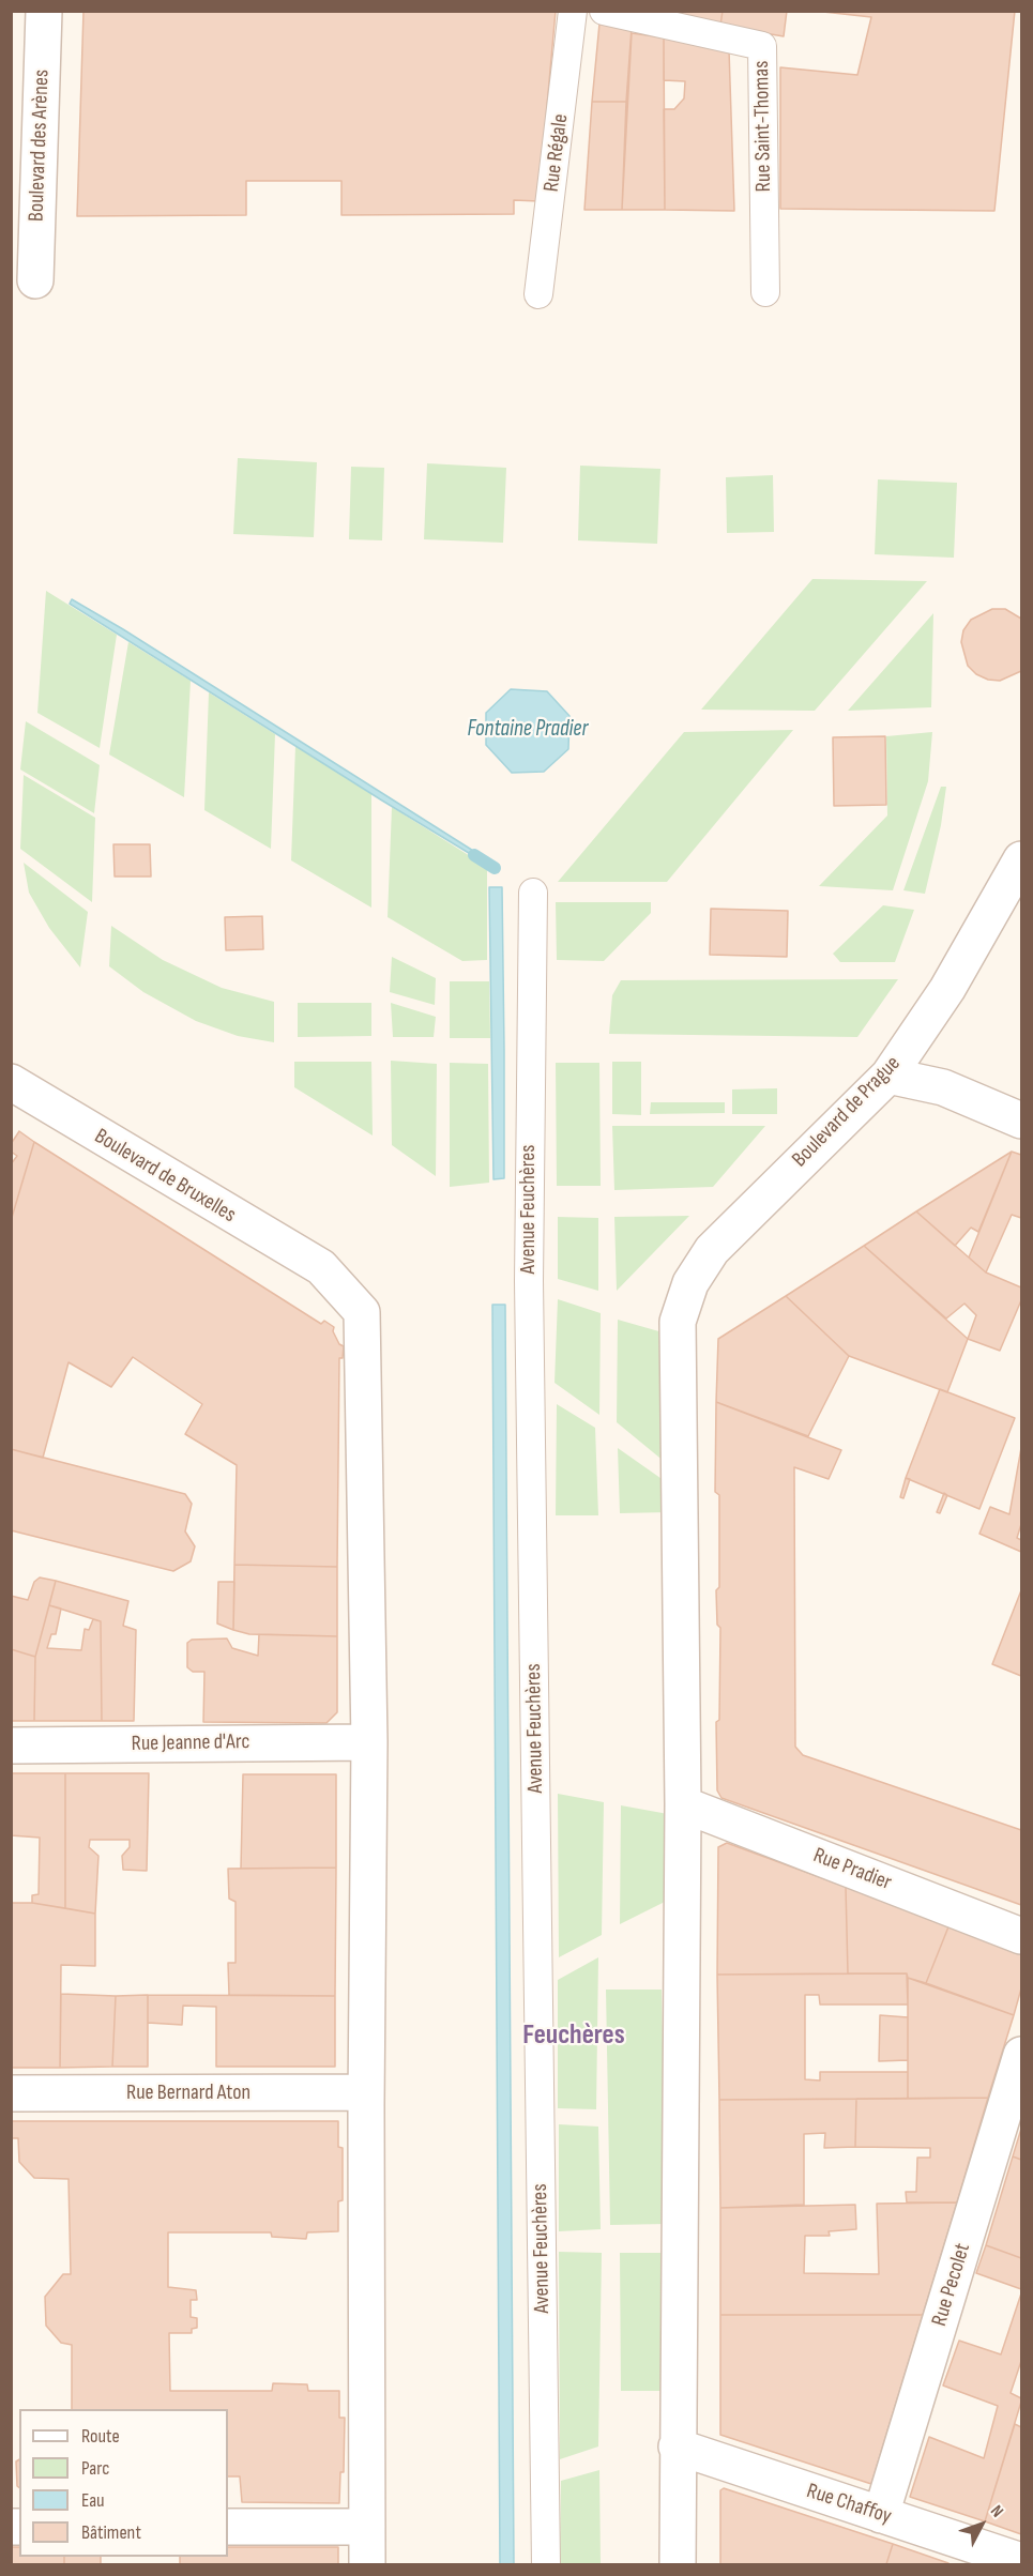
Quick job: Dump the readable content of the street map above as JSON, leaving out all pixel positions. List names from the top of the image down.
{
  "streets": {
    "street": [
      "Rue Saint-Thomas",
      "Boulevard des Arènes",
      "Rue Régale",
      "Boulevard de Prague",
      "Boulevard de Bruxelles",
      "Avenue Feuchères",
      "Rue Jeanne d'Arc",
      "Rue Pradier",
      "Rue Bernard Aton",
      "Rue Pecolet",
      "Rue Chaffoy"
    ]
  },
  "crossings": [
    ["Boulevard de Prague", "Rue Pradier"],
    ["Boulevard de Bruxelles", "Rue Jeanne d'Arc"],
    ["Rue Pecolet", "Rue Chaffoy"]
  ],
  "districts": ["Feuchères"],
  "water": ["Fontaine Pradier"],
  "legend": [
    "Route",
    "Parc",
    "Eau",
    "Bâtiment"
  ],
  "north": "top right"
}
